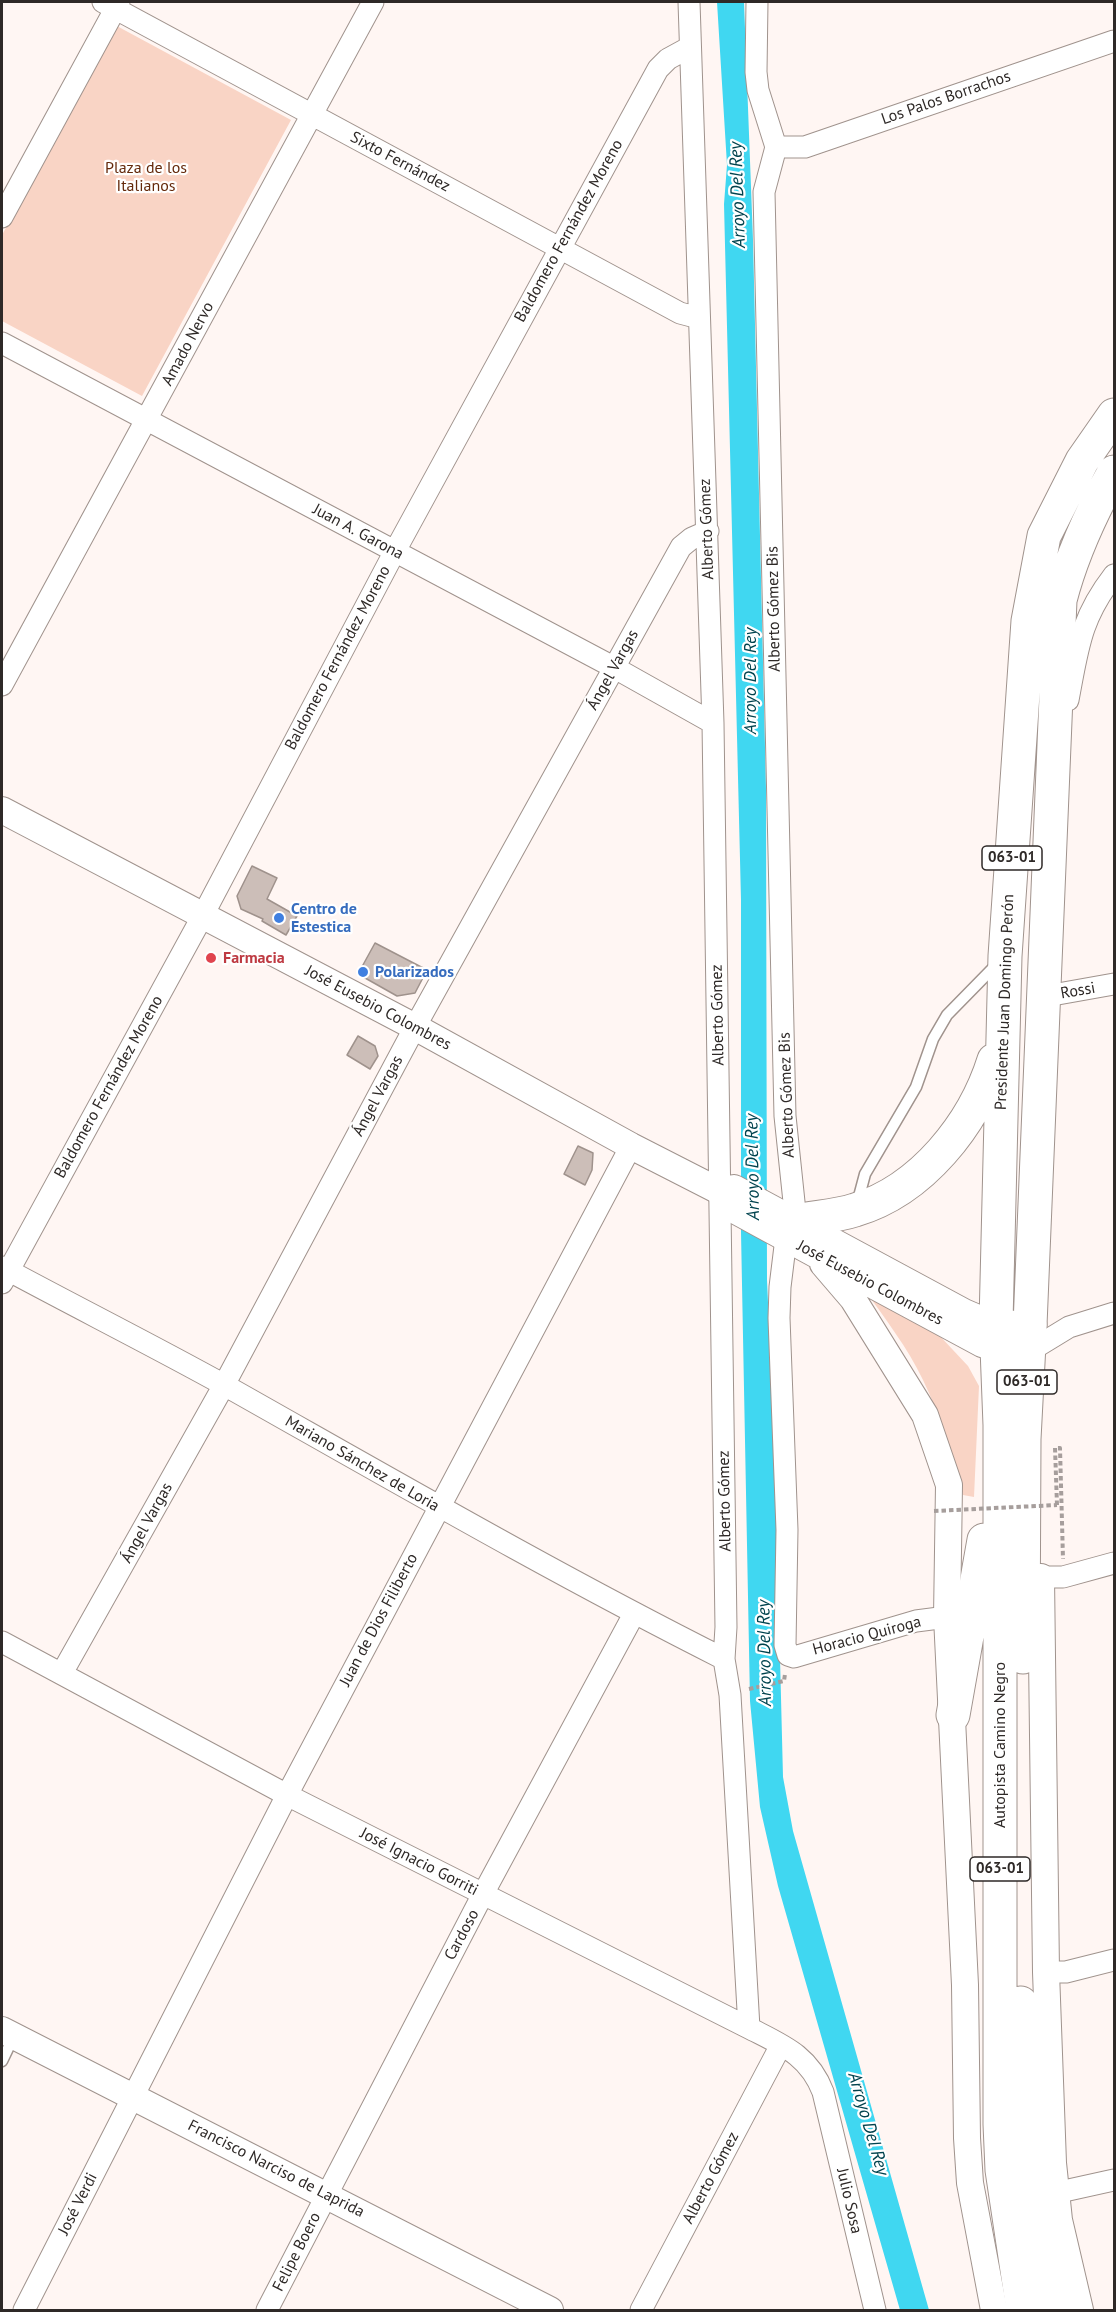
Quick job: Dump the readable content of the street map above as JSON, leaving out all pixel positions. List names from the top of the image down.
{
  "streets": {
    "main road": ["063-01", "Presidente Juan Domingo Perón", "Autopista Camino Negro"],
    "street": [
      "Los Palos Borrachos",
      "Sixto Fernández",
      "Baldomero Fernández Moreno",
      "Amado Nervo",
      "Alberto Gómez",
      "Juan A. Garona",
      "Alberto Gómez Bis",
      "Ángel Vargas",
      "Rossi",
      "José Eusebio Colombres",
      "Mariano Sánchez de Loria",
      "Juan de Dios Filiberto",
      "Horacio Quiroga",
      "José Ignacio Gorriti",
      "Cardoso",
      "Francisco Narciso de Laprida",
      "Julio Sosa",
      "José Verdi",
      "Felipe Boero"
    ]
  },
  "crossings": [
    ["Los Palos Borrachos", "Alberto Gómez Bis"],
    ["Sixto Fernández", "Baldomero Fernández Moreno"],
    ["Sixto Fernández", "Amado Nervo"],
    ["Sixto Fernández", "Alberto Gómez"],
    ["Baldomero Fernández Moreno", "Alberto Gómez"],
    ["Baldomero Fernández Moreno", "Juan A. Garona"],
    ["Baldomero Fernández Moreno", "José Eusebio Colombres"],
    ["Baldomero Fernández Moreno", "Mariano Sánchez de Loria"],
    ["Amado Nervo", "Juan A. Garona"],
    ["Alberto Gómez", "Juan A. Garona"],
    ["Alberto Gómez", "Ángel Vargas"],
    ["Alberto Gómez", "José Eusebio Colombres"],
    ["Alberto Gómez", "Mariano Sánchez de Loria"],
    ["Alberto Gómez", "José Ignacio Gorriti"],
    ["Juan A. Garona", "Ángel Vargas"],
    ["Alberto Gómez Bis", "José Eusebio Colombres"],
    ["Alberto Gómez Bis", "Horacio Quiroga"],
    ["Ángel Vargas", "José Eusebio Colombres"],
    ["Ángel Vargas", "Mariano Sánchez de Loria"],
    ["Ángel Vargas", "José Ignacio Gorriti"],
    ["063-01", "Rossi"],
    ["063-01", "Presidente Juan Domingo Perón"],
    ["063-01", "José Eusebio Colombres"],
    ["063-01", "Autopista Camino Negro"],
    ["Presidente Juan Domingo Perón", "José Eusebio Colombres"],
    ["Presidente Juan Domingo Perón", "Autopista Camino Negro"],
    ["José Eusebio Colombres", "Juan de Dios Filiberto"],
    ["José Eusebio Colombres", "Autopista Camino Negro"],
    ["Mariano Sánchez de Loria", "Juan de Dios Filiberto"],
    ["Mariano Sánchez de Loria", "Cardoso"],
    ["Juan de Dios Filiberto", "José Ignacio Gorriti"],
    ["Juan de Dios Filiberto", "Francisco Narciso de Laprida"],
    ["Juan de Dios Filiberto", "José Verdi"],
    ["José Ignacio Gorriti", "Cardoso"],
    ["José Ignacio Gorriti", "Julio Sosa"],
    ["Cardoso", "Francisco Narciso de Laprida"],
    ["Cardoso", "Felipe Boero"],
    ["Francisco Narciso de Laprida", "José Verdi"],
    ["Francisco Narciso de Laprida", "Felipe Boero"]
  ],
  "water": ["Arroyo Del Rey"],
  "parks": ["Plaza de los Italianos"],
  "places": ["Centro de Estestica", "Farmacia", "Polarizados"]
}
